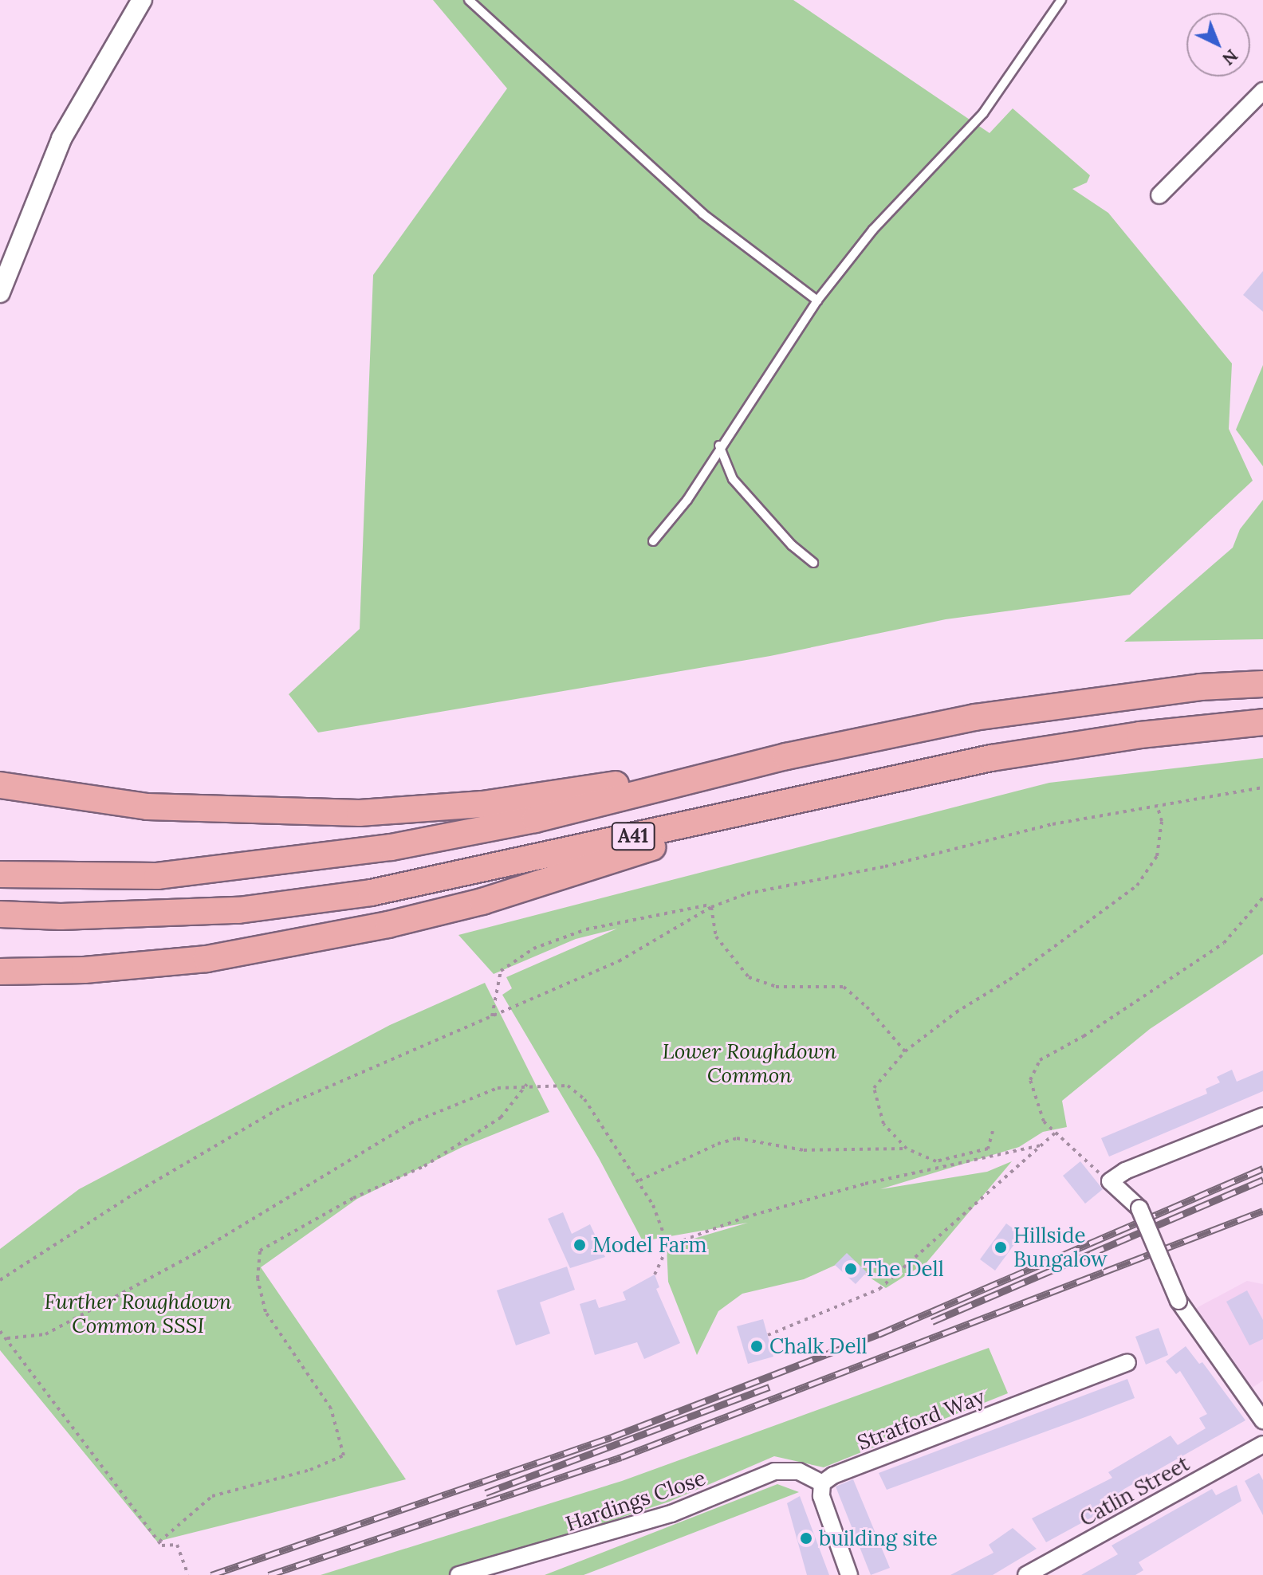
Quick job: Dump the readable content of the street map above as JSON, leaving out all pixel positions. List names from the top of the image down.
{
  "streets": {
    "highway": ["A41"],
    "street": ["Stratford Way", "Catlin Street", "Hardings Close"]
  },
  "crossings": [
    ["Stratford Way", "Hardings Close"]
  ],
  "parks": ["Lower Roughdown Common", "Further Roughdown Common SSSI"],
  "places": [
    "Model Farm",
    "Hillside Bungalow",
    "The Dell",
    "Chalk Dell",
    "building site"
  ],
  "north": "bottom right"
}
